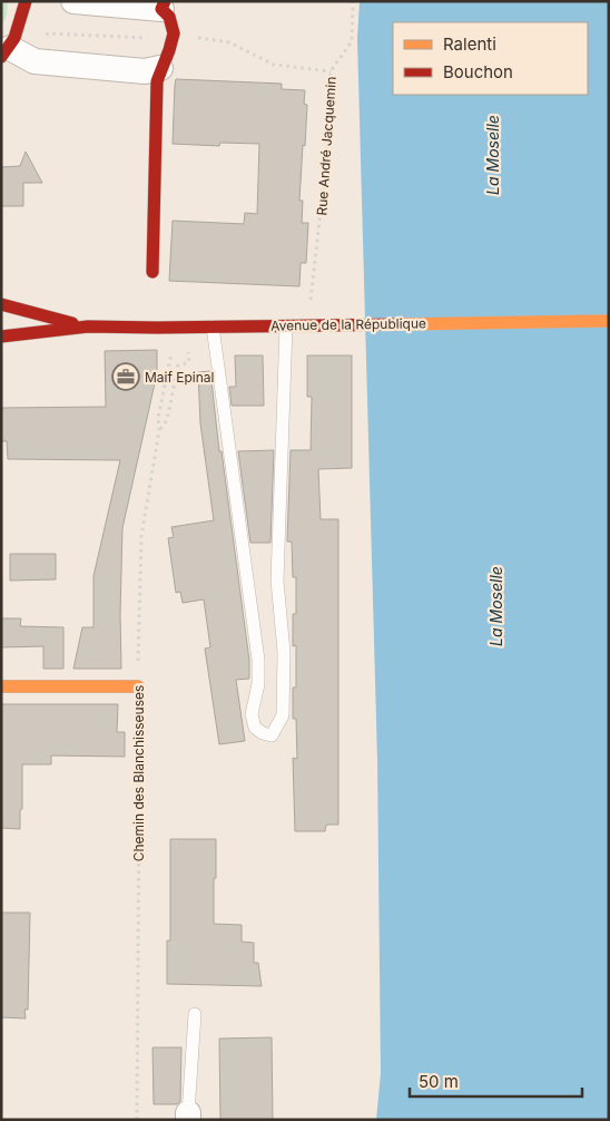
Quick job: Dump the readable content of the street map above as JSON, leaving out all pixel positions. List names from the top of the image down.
{
  "streets": {
    "main road": ["Avenue de la République"],
    "path": ["Rue André Jacquemin", "Chemin des Blanchisseuses"]
  },
  "crossings": [
    ["Avenue de la République", "Chemin des Blanchisseuses"]
  ],
  "water": ["La Moselle"],
  "places": {
    "office": ["Maif Epinal"]
  },
  "legend": ["Ralenti", "Bouchon"],
  "scale_bar": "50 m"
}
